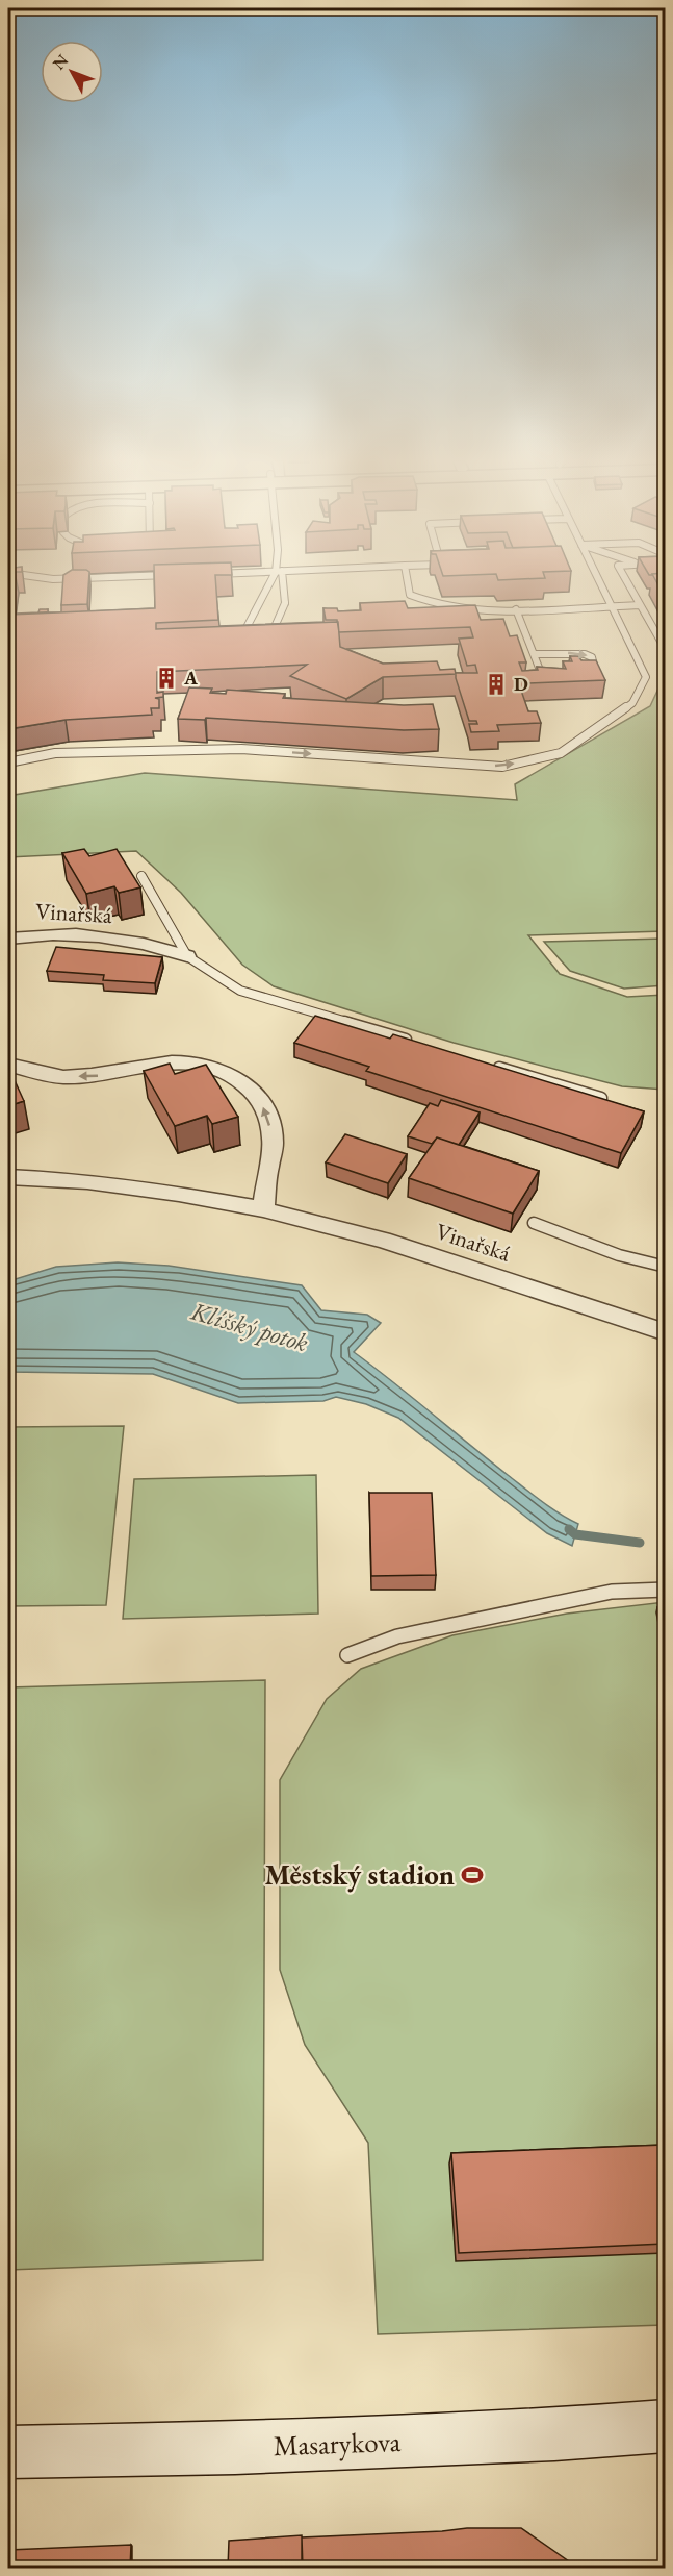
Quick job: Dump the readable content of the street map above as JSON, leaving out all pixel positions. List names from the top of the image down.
{
  "streets": {
    "street": ["Vinařská", "Masarykova"]
  },
  "water": ["Klíšský potok"],
  "places": {
    "building": ["A", "D"],
    "sports": ["Městský stadion"]
  },
  "north": "top left"
}
